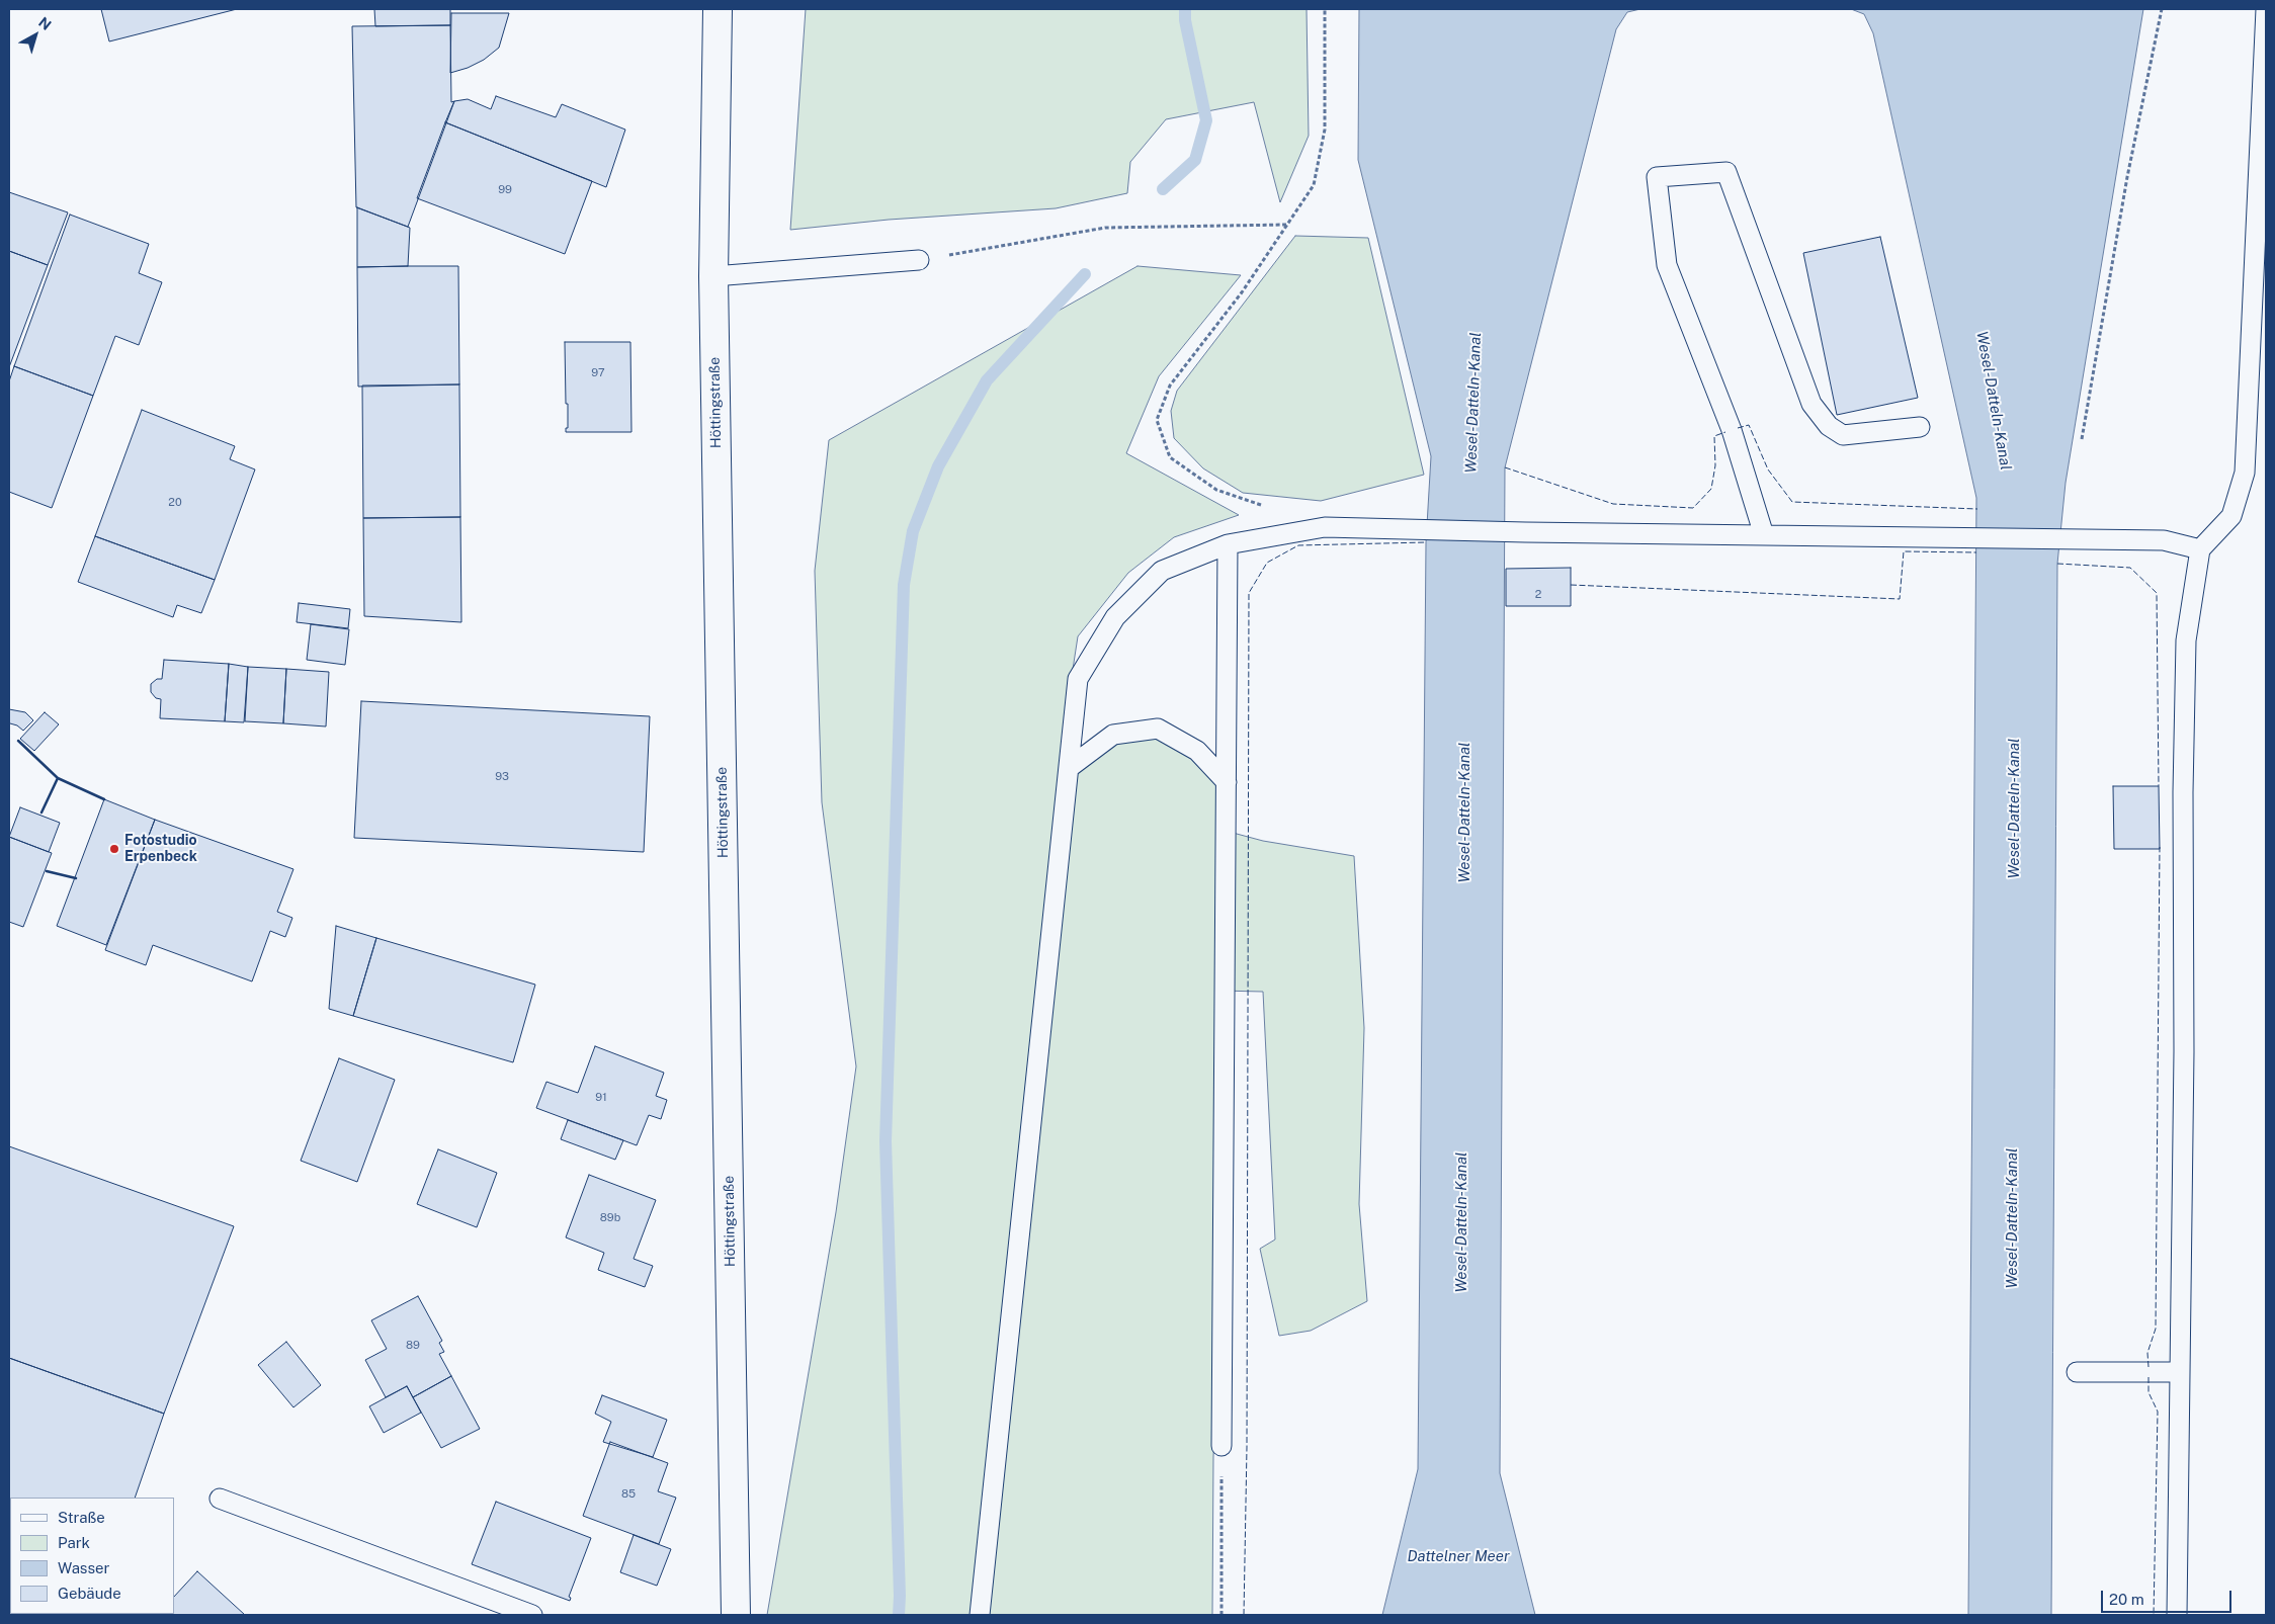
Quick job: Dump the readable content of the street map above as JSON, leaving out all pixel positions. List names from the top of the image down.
{
  "streets": {
    "street": ["Höttingstraße"]
  },
  "water": ["Wesel-Datteln-Kanal", "Dattelner Meer"],
  "places": ["Fotostudio Erpenbeck"],
  "house_numbers": [
    "99",
    "97",
    "20",
    "2",
    "93",
    "91",
    "89b",
    "89",
    "85"
  ],
  "legend": [
    "Straße",
    "Park",
    "Wasser",
    "Gebäude"
  ],
  "scale_bar": "20 m",
  "north": "top right"
}
